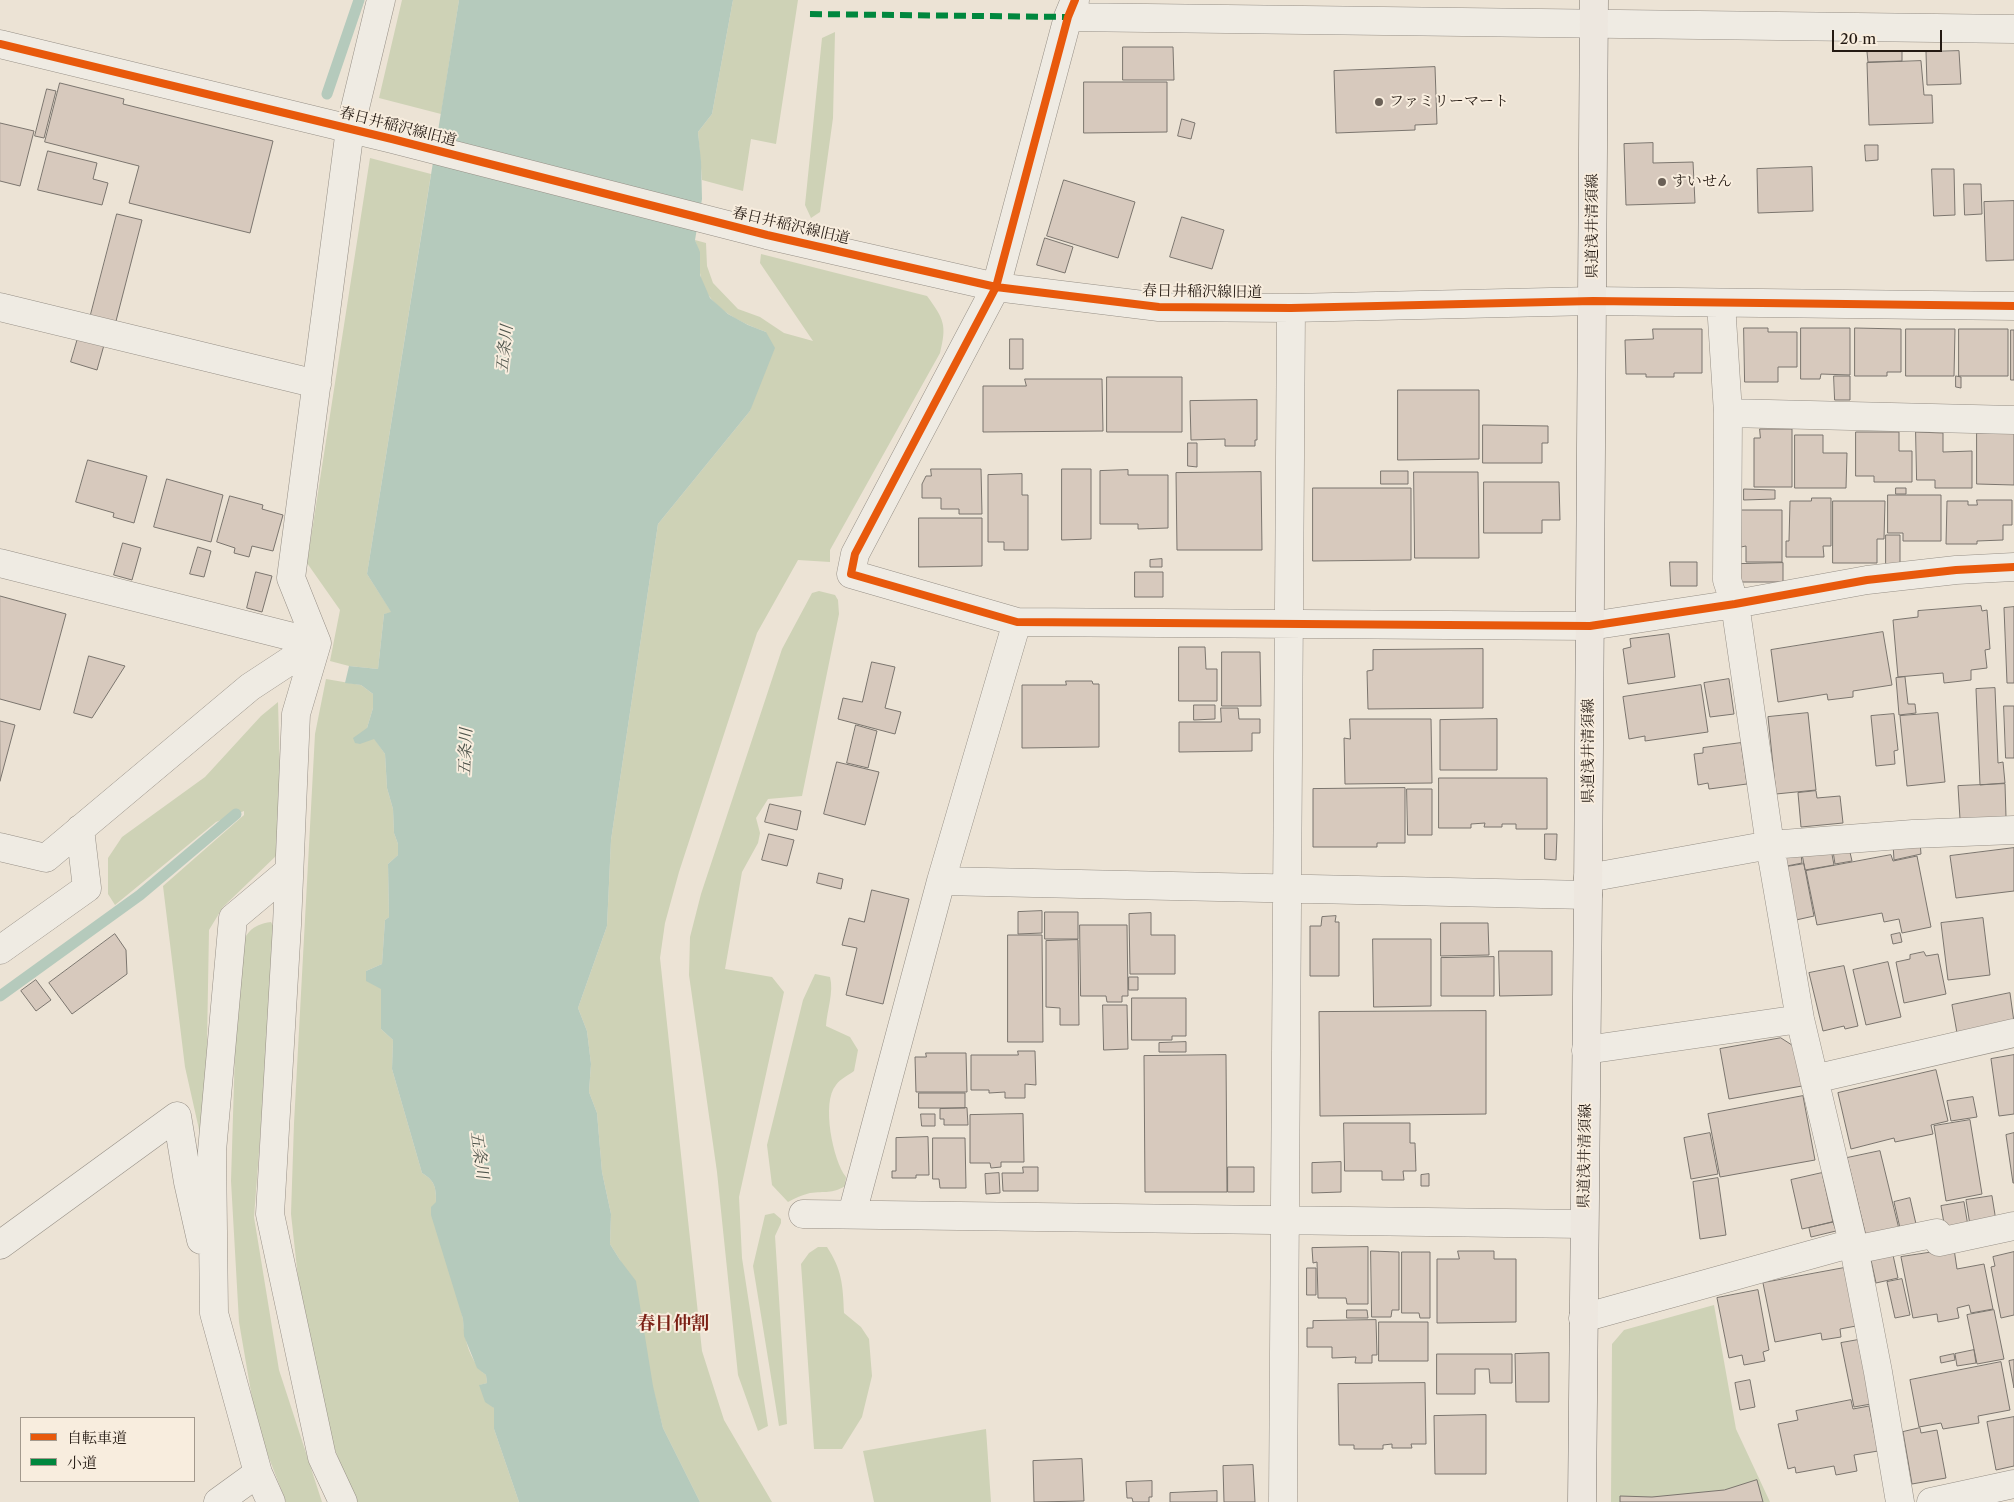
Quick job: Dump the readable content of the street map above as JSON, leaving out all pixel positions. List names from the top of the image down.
{
  "streets": {
    "main road": ["県道浅井清須線"],
    "street": ["春日井稲沢線旧道"]
  },
  "crossings": [
    ["春日井稲沢線旧道", "県道浅井清須線"]
  ],
  "districts": ["春日仲割"],
  "water": ["五条川"],
  "places": ["ファミリーマート", "すいせん"],
  "legend": ["自転車道", "小道"],
  "scale_bar": "20 m"
}
